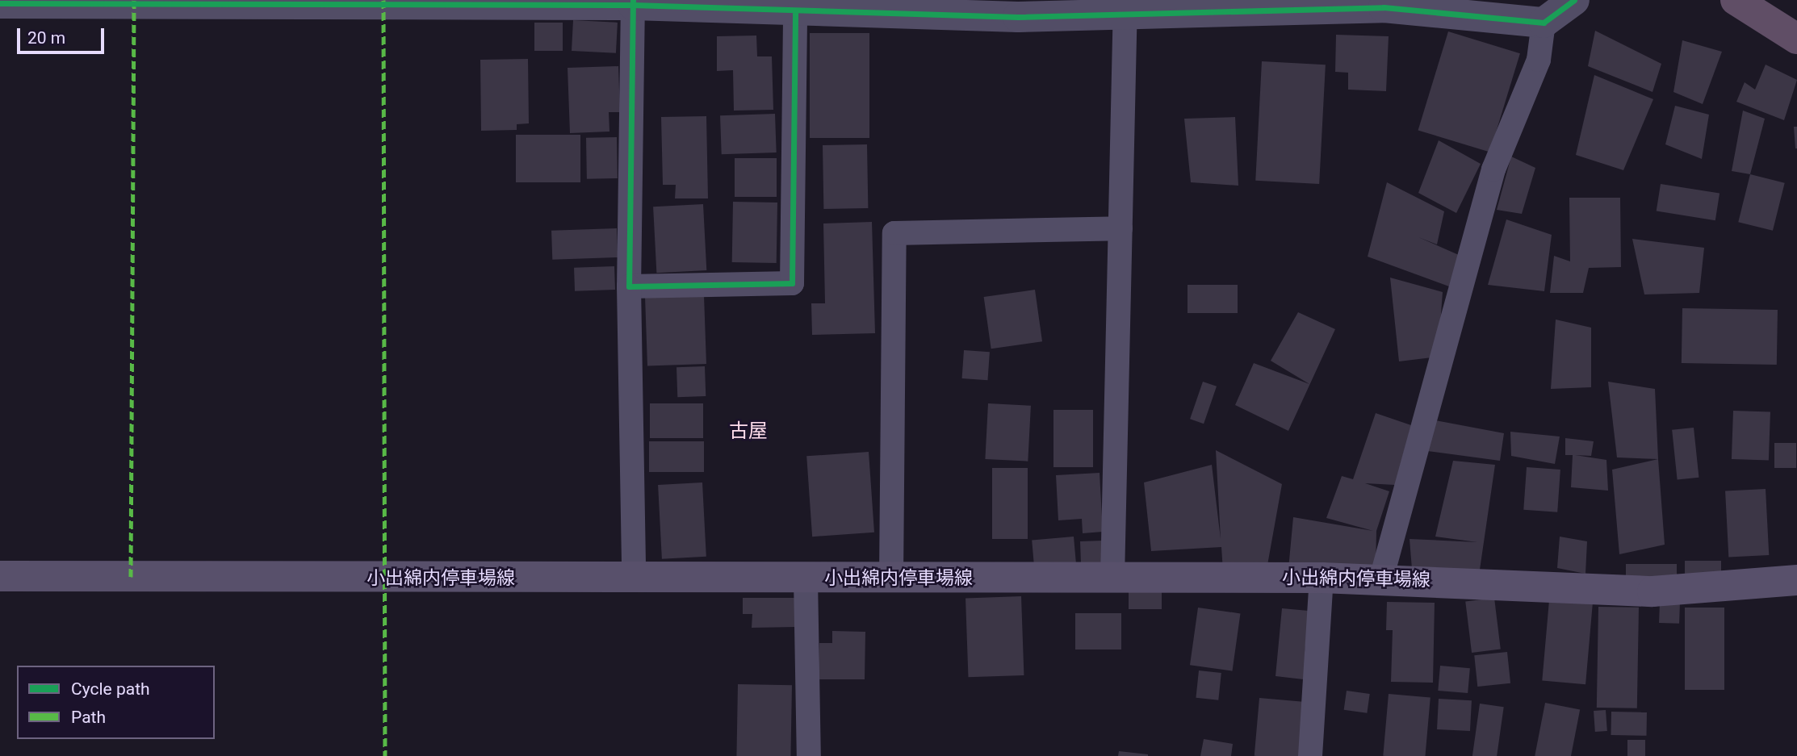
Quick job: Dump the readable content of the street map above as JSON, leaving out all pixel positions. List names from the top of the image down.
{
  "streets": {
    "main road": ["小出綿内停車場線"]
  },
  "districts": ["古屋"],
  "legend": ["Cycle path", "Path"],
  "scale_bar": "20 m"
}
